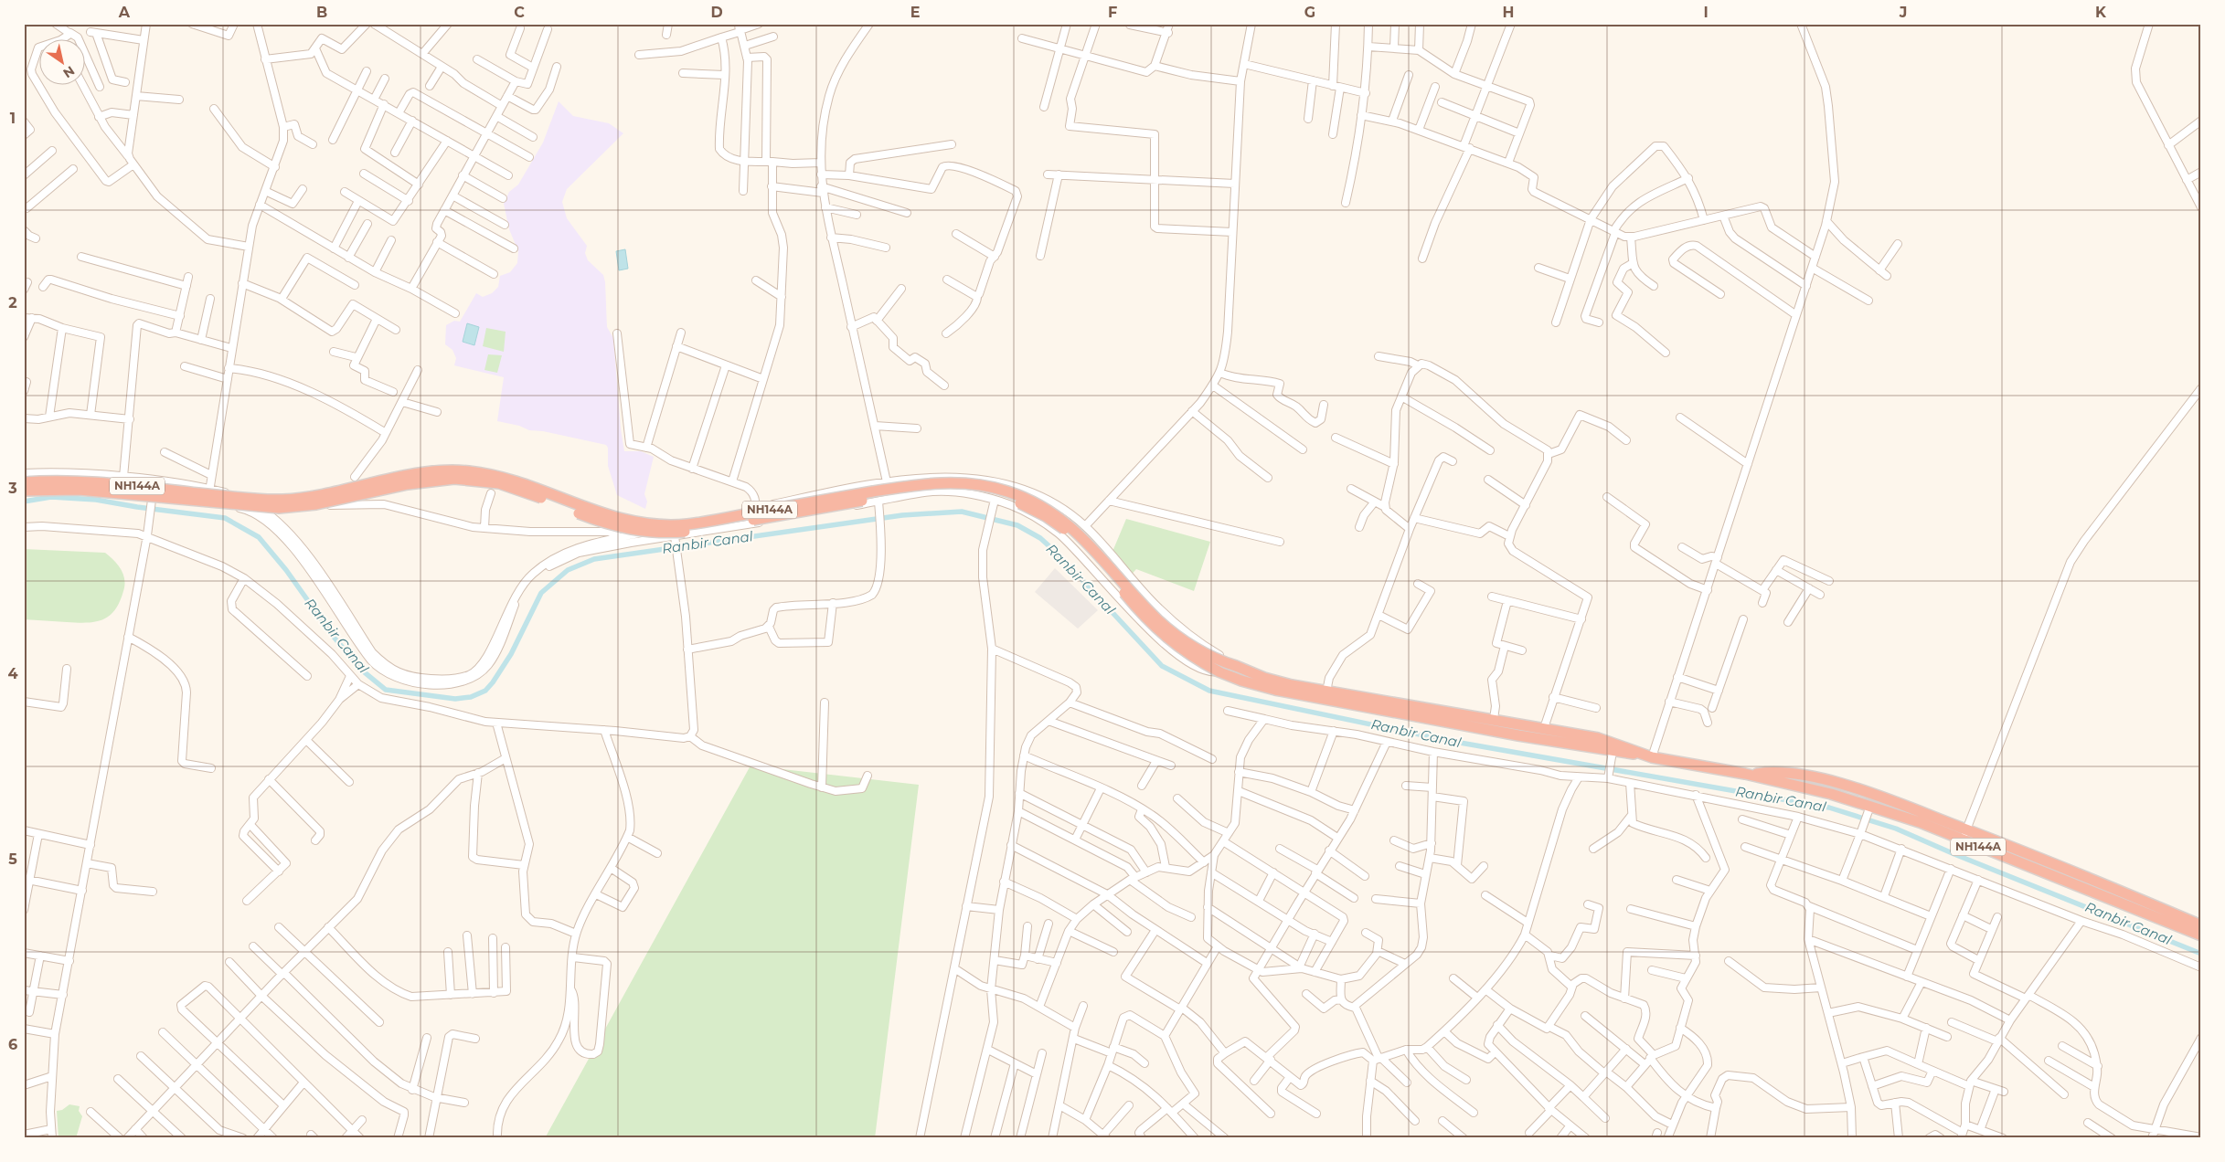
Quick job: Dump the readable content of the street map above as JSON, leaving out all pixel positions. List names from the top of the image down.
{
  "streets": {
    "highway": ["NH144A"]
  },
  "water": ["Ranbir Canal"],
  "north": "bottom right",
  "grid": {
    "columns": [
      "A",
      "B",
      "C",
      "D",
      "E",
      "F",
      "G",
      "H",
      "I",
      "J",
      "K"
    ],
    "rows": [
      "1",
      "2",
      "3",
      "4",
      "5",
      "6"
    ]
  }
}
